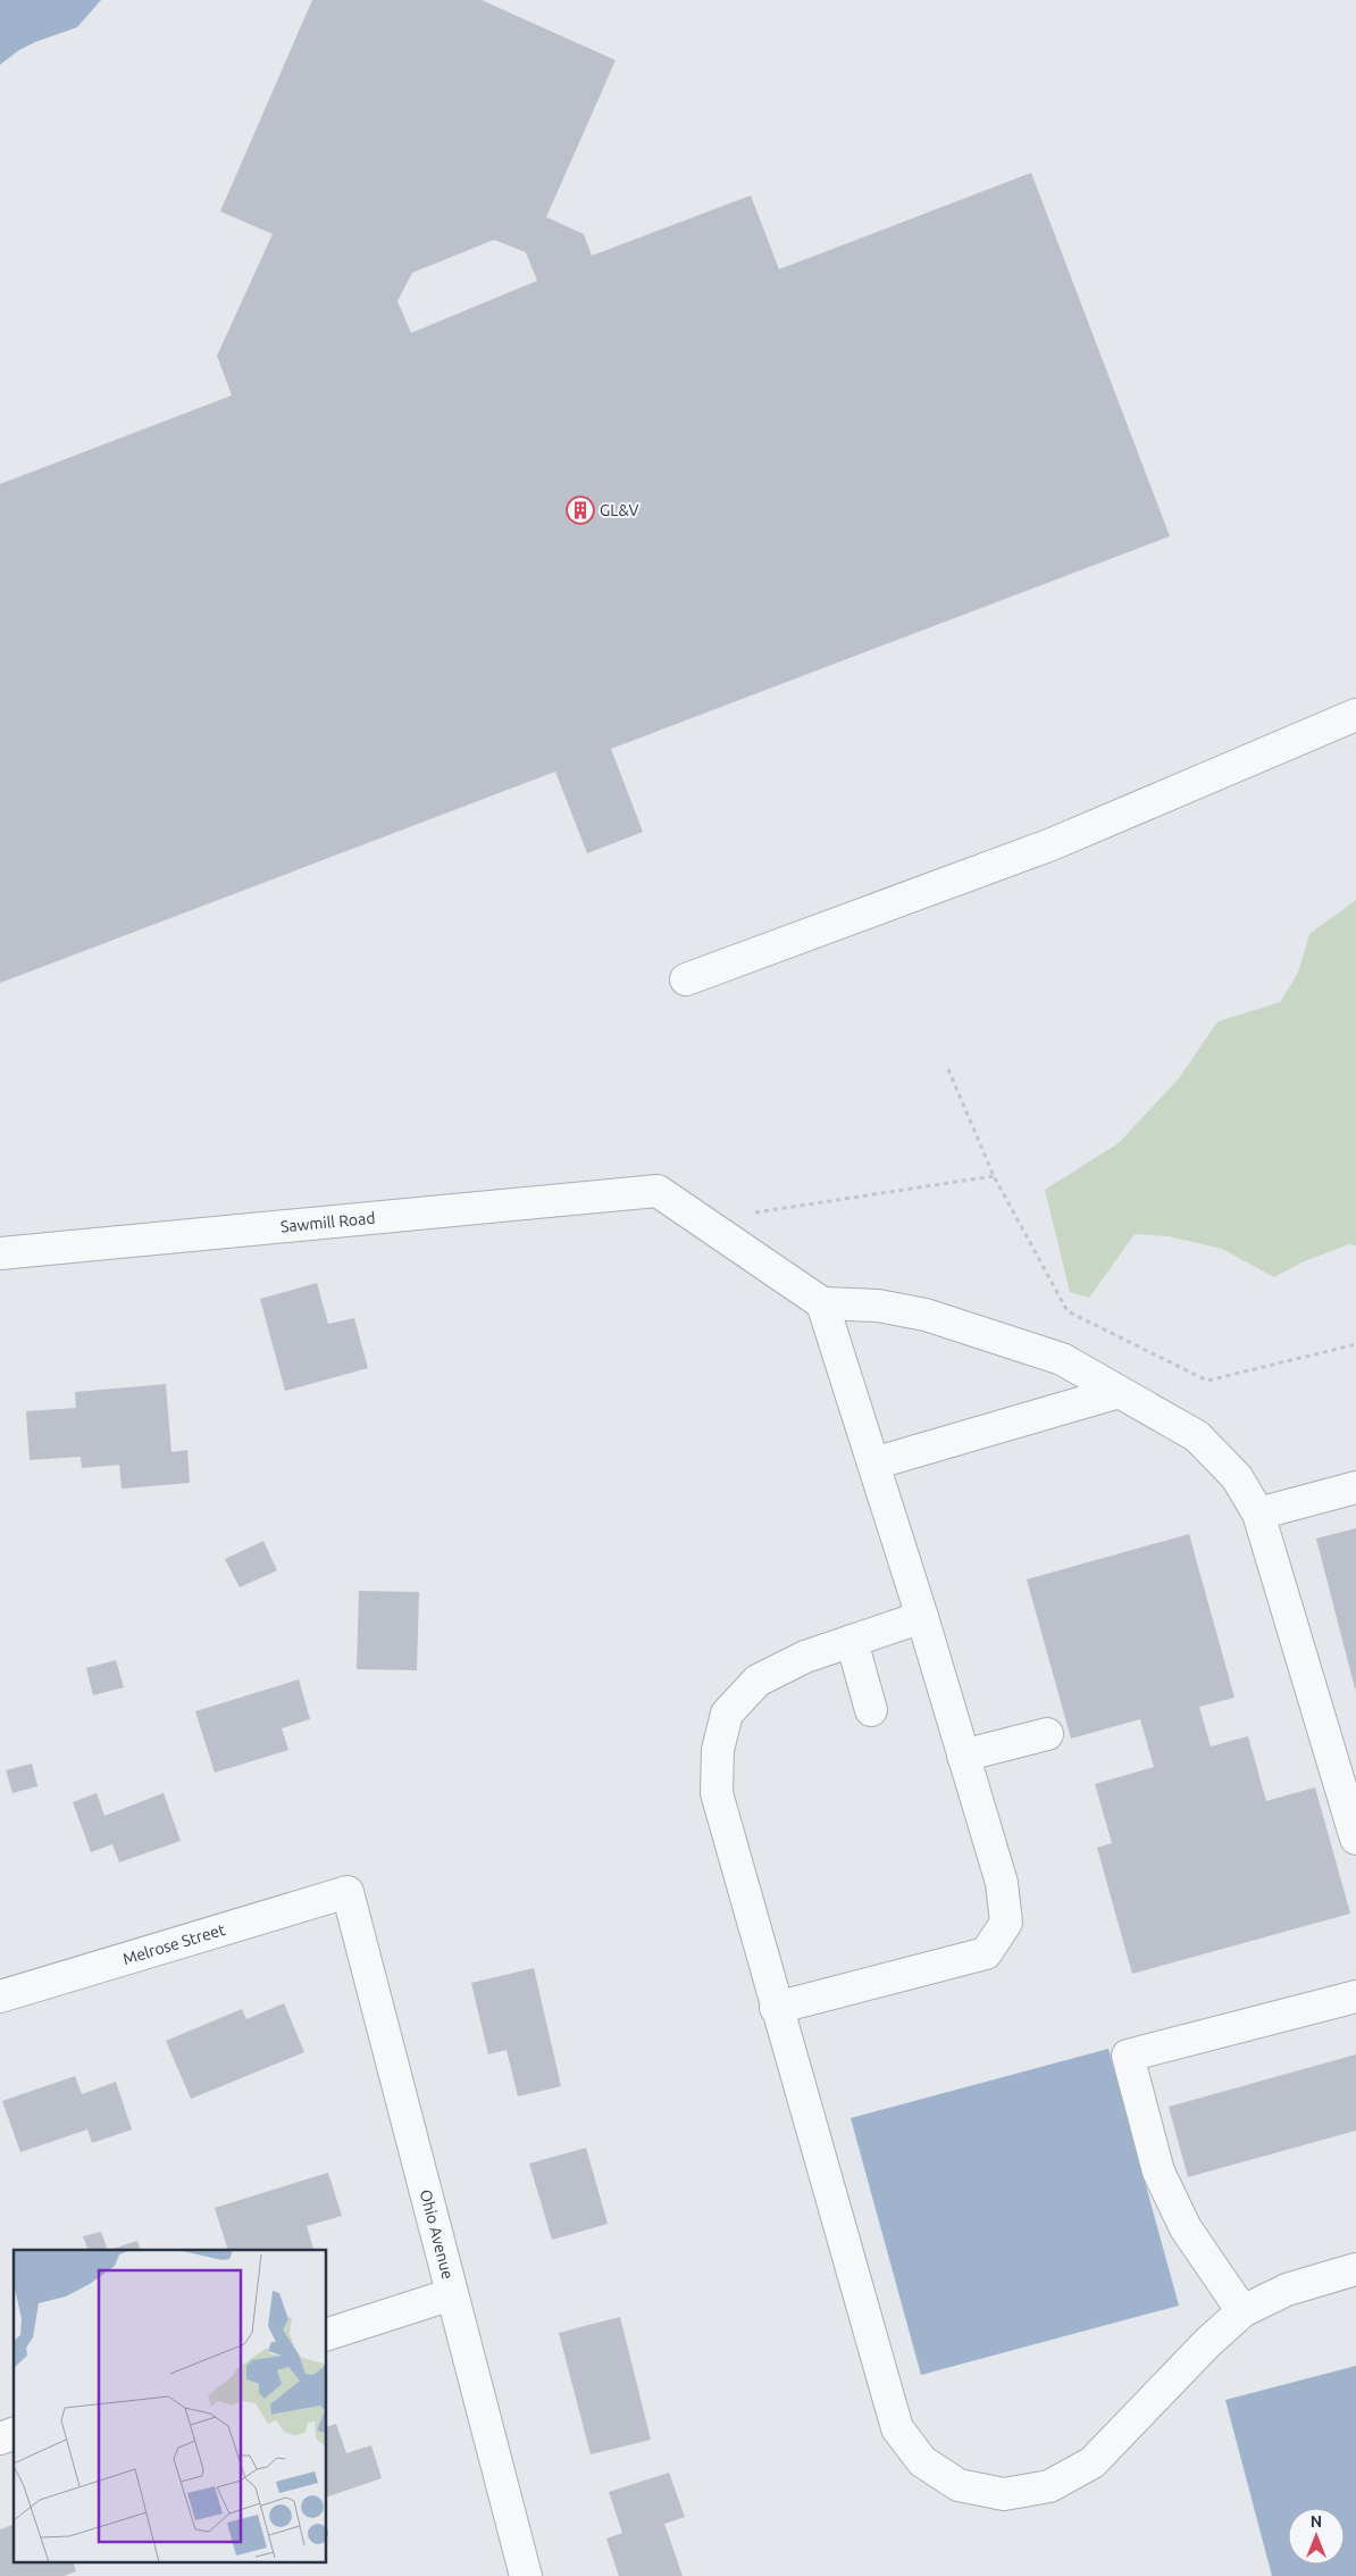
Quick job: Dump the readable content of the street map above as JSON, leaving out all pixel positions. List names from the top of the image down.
{
  "streets": {
    "street": ["Sawmill Road", "Melrose Street", "Ohio Avenue"]
  },
  "crossings": [
    ["Melrose Street", "Ohio Avenue"]
  ],
  "places": {
    "building": ["GL&V"]
  },
  "north": "top"
}
